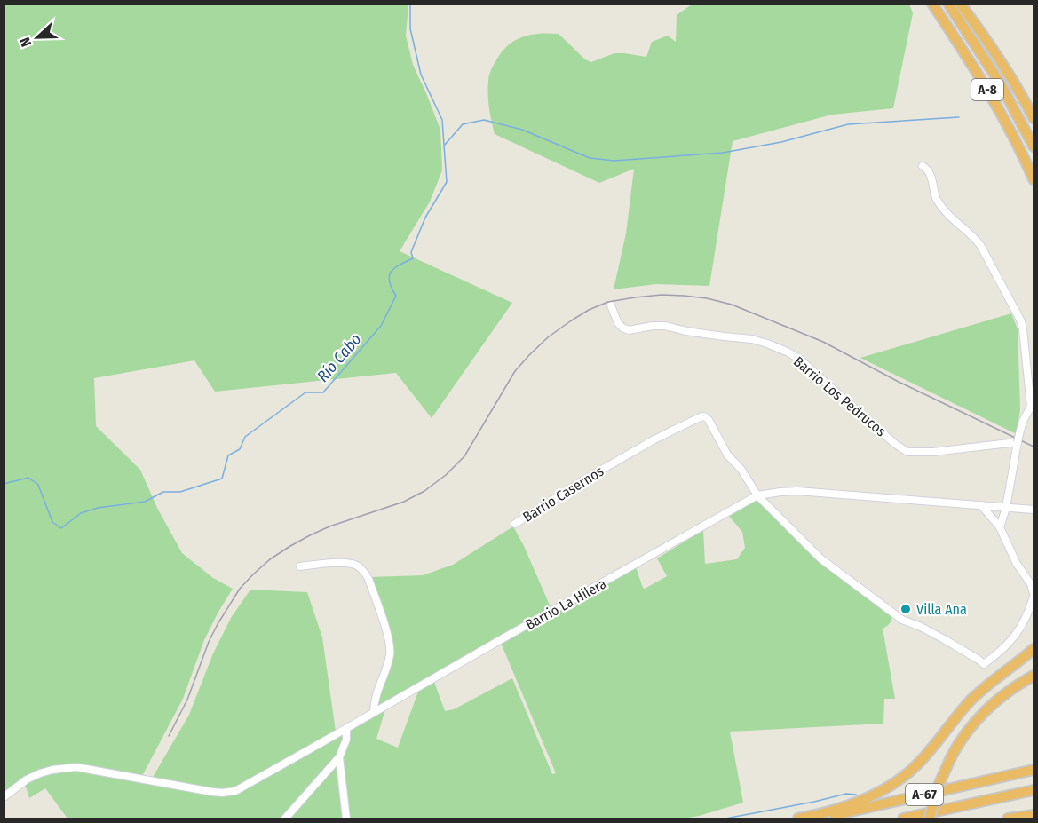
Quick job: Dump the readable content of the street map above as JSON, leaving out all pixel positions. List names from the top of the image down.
{
  "streets": {
    "highway": ["A-8", "A-67"],
    "street": ["Barrio Los Pedrucos", "Barrio Casernos", "Barrio La Hilera"]
  },
  "crossings": [
    ["Barrio Casernos", "Barrio La Hilera"]
  ],
  "water": ["Río Cabo"],
  "places": ["Villa Ana"],
  "north": "left"
}
